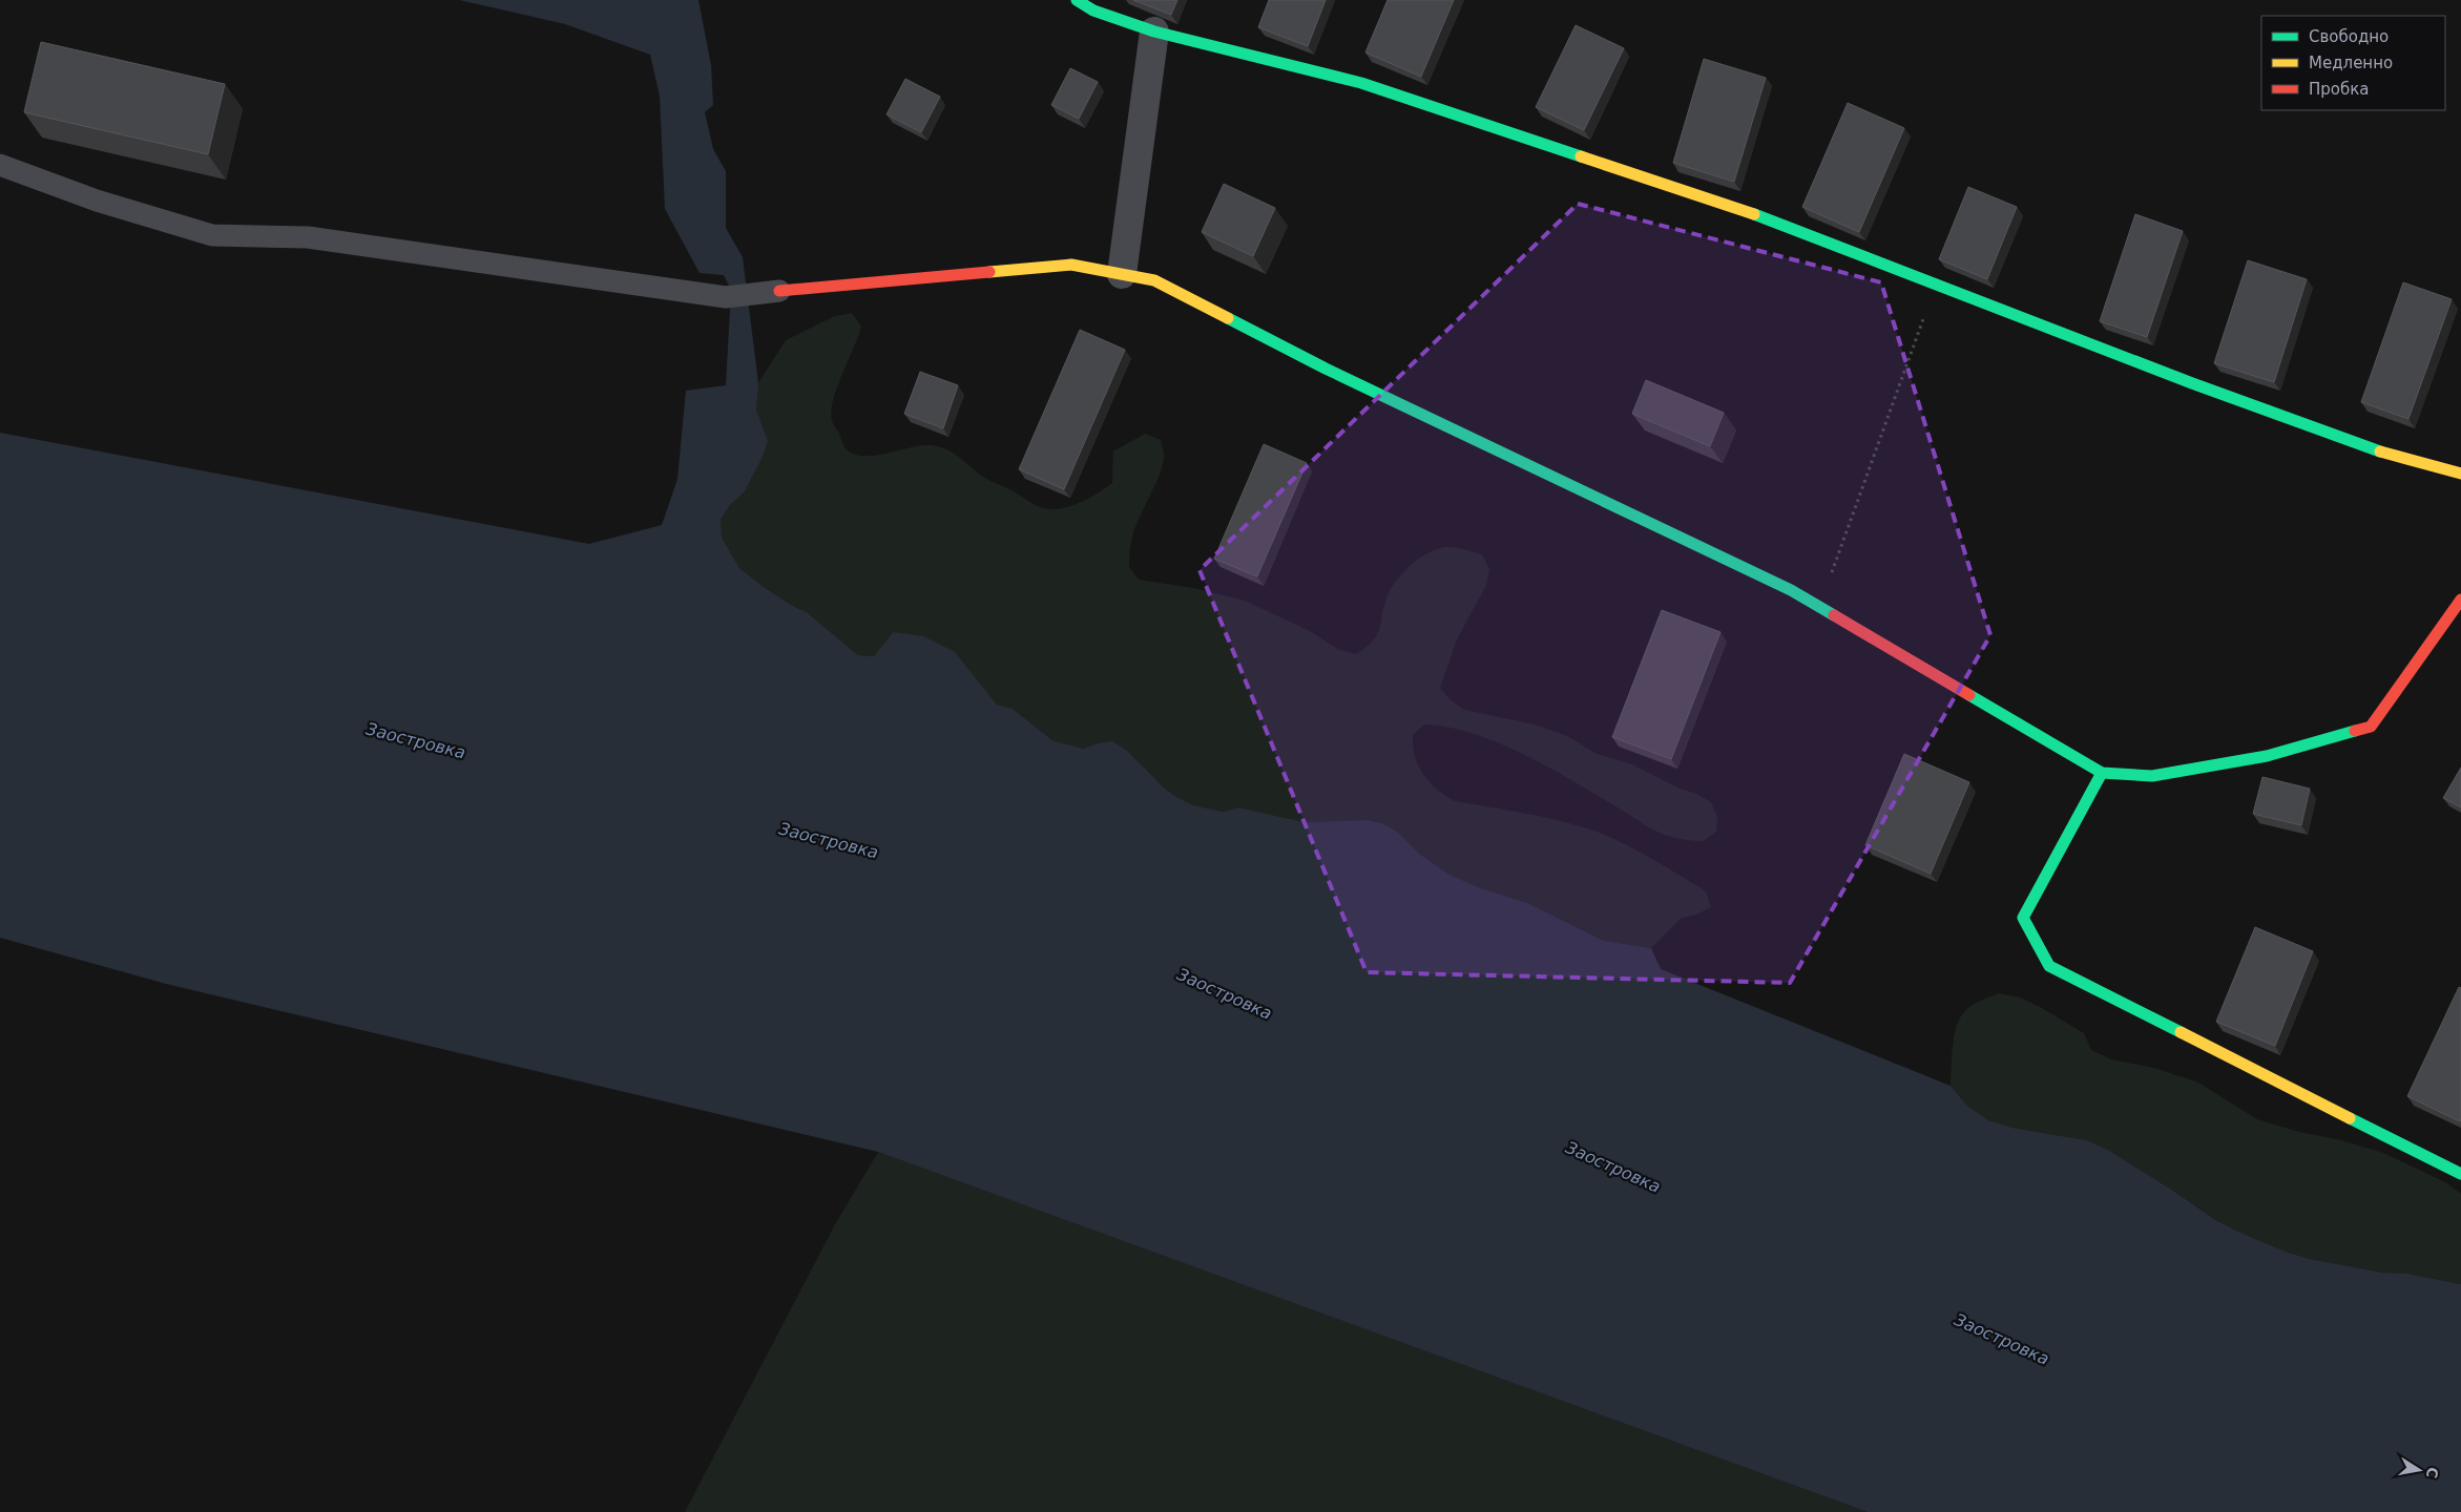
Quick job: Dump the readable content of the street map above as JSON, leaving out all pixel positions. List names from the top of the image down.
{
  "water": ["Заостровка"],
  "legend": ["Свободно", "Медленно", "Пробка"],
  "north": "right"
}
